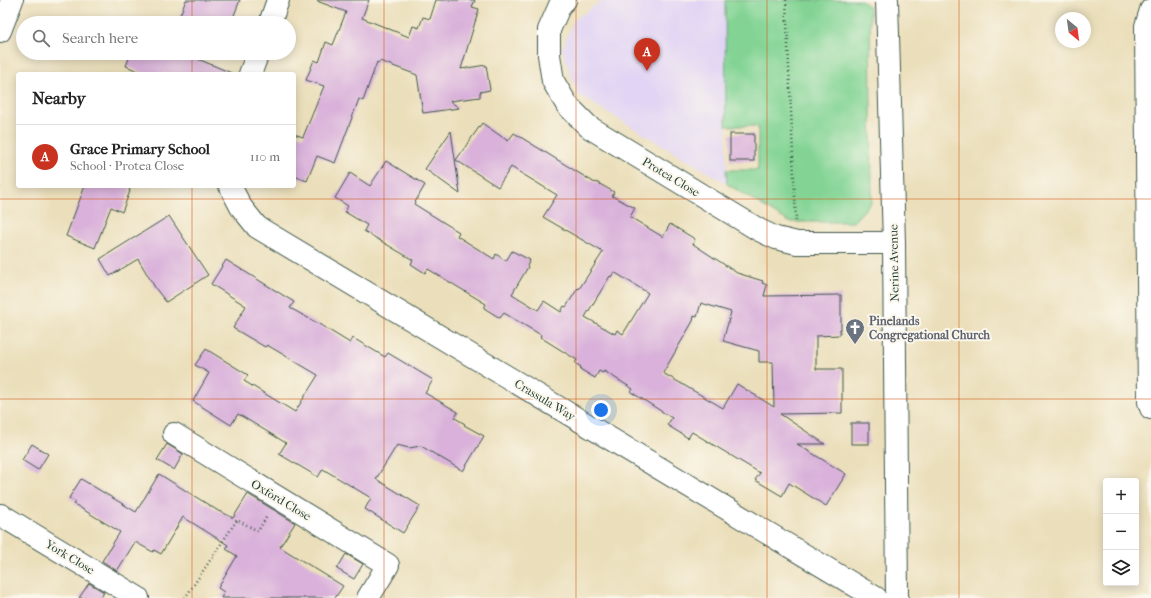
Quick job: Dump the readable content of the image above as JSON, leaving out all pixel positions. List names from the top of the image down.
{
  "streets": {
    "street": [
      "Protea Close",
      "Nerine Avenue",
      "Crassula Way",
      "Oxford Close",
      "York Close"
    ]
  },
  "crossings": [
    ["Protea Close", "Nerine Avenue"]
  ],
  "places": {
    "church": ["Pinelands Congregational Church"]
  },
  "north": "bottom right",
  "page": {
    "search": "Search here",
    "pins": "A",
    "heading": "Nearby",
    "list": [
      {
        "mark": "A",
        "name": "Grace Primary School",
        "note": "School · Protea Close",
        "value": "110 m"
      }
    ],
    "map_buttons": ["+", "−"]
  }
}
